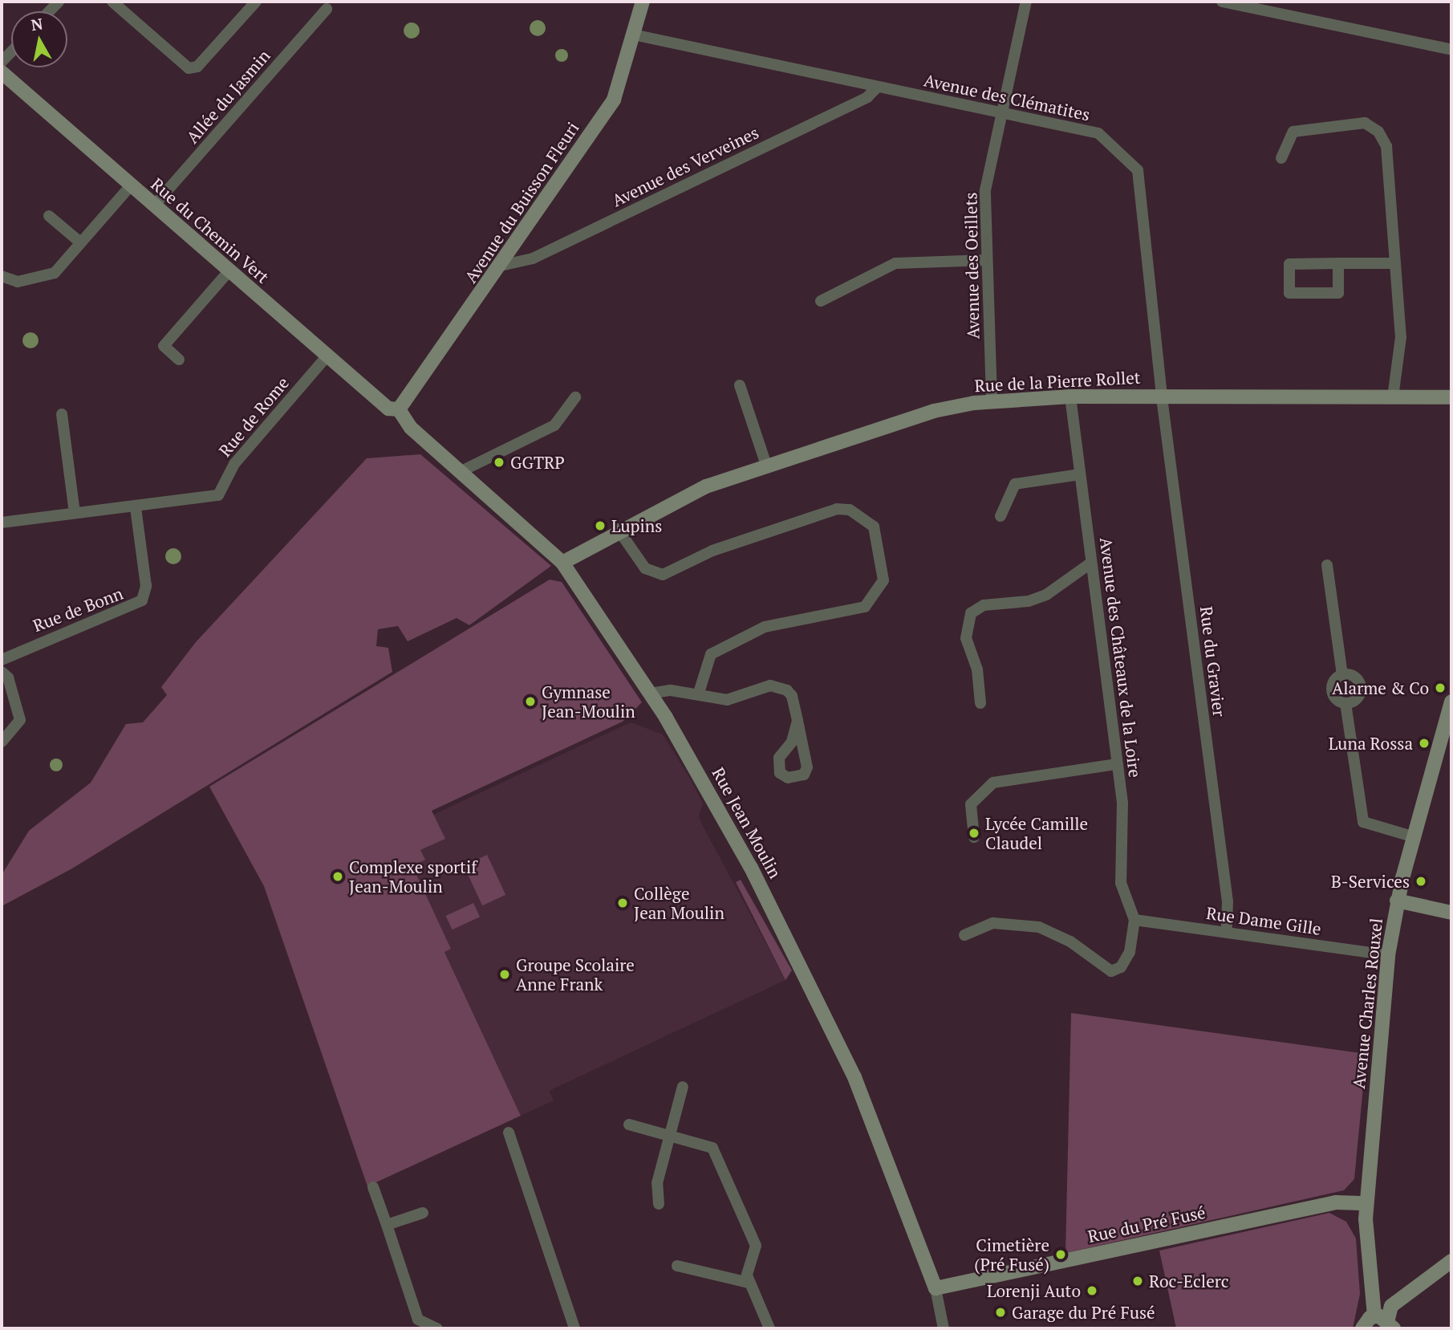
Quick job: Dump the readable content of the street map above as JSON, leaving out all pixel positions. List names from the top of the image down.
{
  "streets": {
    "street": [
      "Allée du Jasmin",
      "Avenue des Clématites",
      "Avenue des Verveines",
      "Avenue du Buisson Fleuri",
      "Rue du Chemin Vert",
      "Avenue des Oeillets",
      "Rue de la Pierre Rollet",
      "Rue de Rome",
      "Rue de Bonn",
      "Avenue des Châteaux de la Loire",
      "Rue du Gravier",
      "Rue Jean Moulin",
      "Rue Dame Gille",
      "Avenue Charles Rouxel",
      "Rue du Pré Fusé"
    ]
  },
  "crossings": [
    ["Allée du Jasmin", "Rue du Chemin Vert"],
    ["Avenue des Clématites", "Avenue des Verveines"],
    ["Avenue des Clématites", "Avenue du Buisson Fleuri"],
    ["Avenue des Clématites", "Avenue des Oeillets"],
    ["Avenue des Clématites", "Rue de la Pierre Rollet"],
    ["Avenue des Clématites", "Rue du Gravier"],
    ["Avenue des Verveines", "Avenue du Buisson Fleuri"],
    ["Avenue du Buisson Fleuri", "Rue du Chemin Vert"],
    ["Avenue du Buisson Fleuri", "Rue Jean Moulin"],
    ["Rue du Chemin Vert", "Rue de Rome"],
    ["Rue du Chemin Vert", "Rue Jean Moulin"],
    ["Avenue des Oeillets", "Rue de la Pierre Rollet"],
    ["Rue de la Pierre Rollet", "Avenue des Châteaux de la Loire"],
    ["Rue de la Pierre Rollet", "Rue du Gravier"],
    ["Rue de la Pierre Rollet", "Rue Jean Moulin"],
    ["Rue de Rome", "Rue de Bonn"],
    ["Avenue des Châteaux de la Loire", "Rue Dame Gille"],
    ["Rue du Gravier", "Rue Dame Gille"],
    ["Rue Jean Moulin", "Rue du Pré Fusé"],
    ["Rue Dame Gille", "Avenue Charles Rouxel"],
    ["Avenue Charles Rouxel", "Rue du Pré Fusé"]
  ],
  "places": [
    "GGTRP",
    "Lupins",
    "Alarme & Co",
    "Gymnase Jean-Moulin",
    "Luna Rossa",
    "Lycée Camille Claudel",
    "Complexe sportif Jean-Moulin",
    "B-Services",
    "Collège Jean Moulin",
    "Groupe Scolaire Anne Frank",
    "Cimetière (Pré Fusé)",
    "Roc-Eclerc",
    "Lorenji Auto",
    "Garage du Pré Fusé"
  ],
  "north": "top"
}
